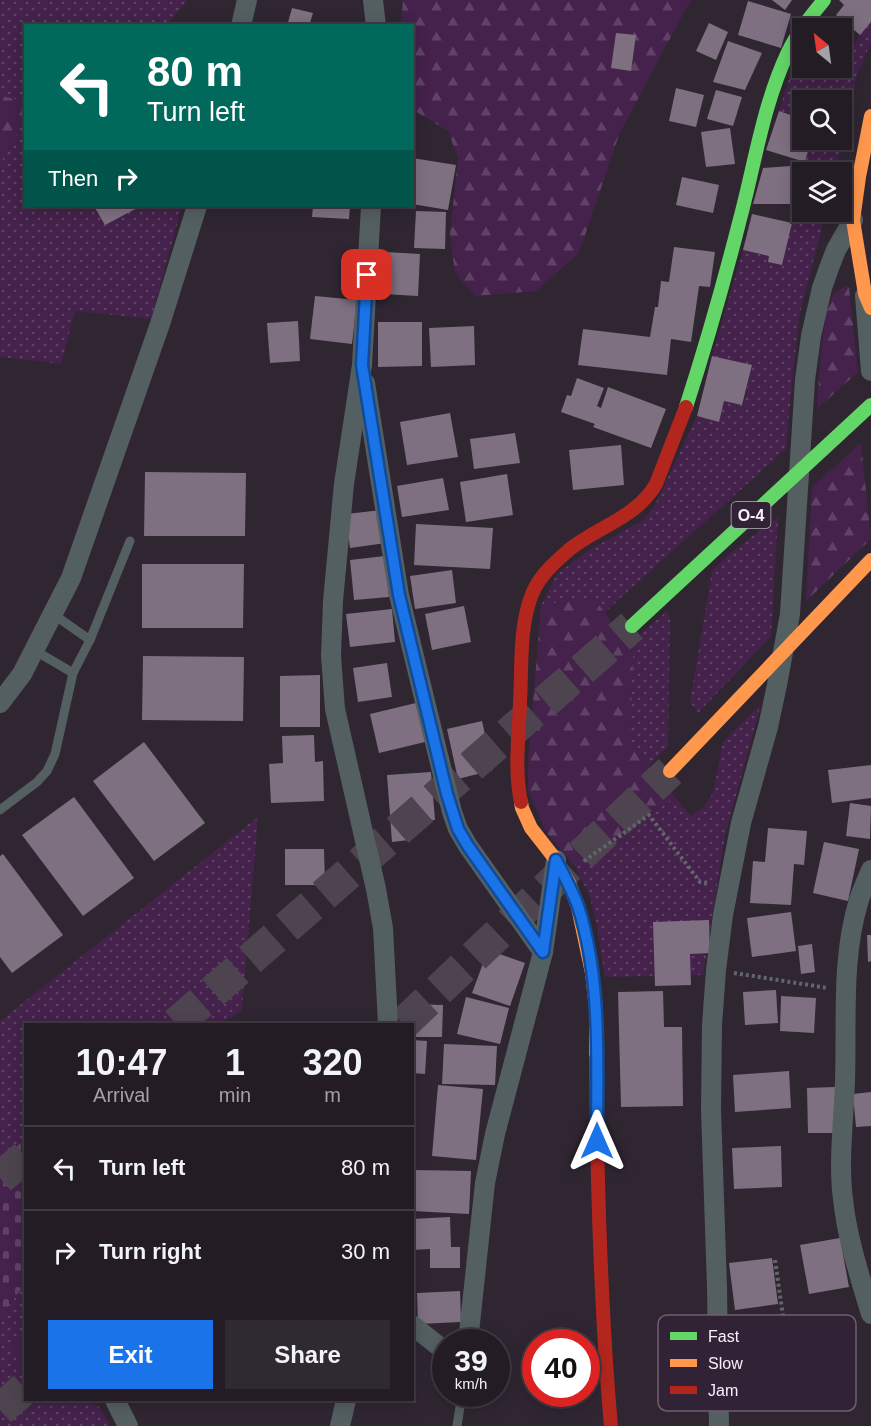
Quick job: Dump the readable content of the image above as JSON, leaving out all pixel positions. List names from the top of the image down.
{
  "streets": {
    "main road": ["O-4"]
  },
  "legend": ["Fast", "Slow", "Jam"],
  "north": "top left",
  "page": {
    "turn": ["80 m", "Turn left"],
    "then": "Then",
    "eta": [
      "10:47",
      "Arrival",
      "1",
      "min",
      "320",
      "m"
    ],
    "list": [
      {
        "name": "Turn left",
        "value": "80 m"
      },
      {
        "name": "Turn right",
        "value": "30 m"
      }
    ],
    "buttons": ["Exit", "Share"],
    "speed": "39 km/h",
    "limit": "40"
  }
}
